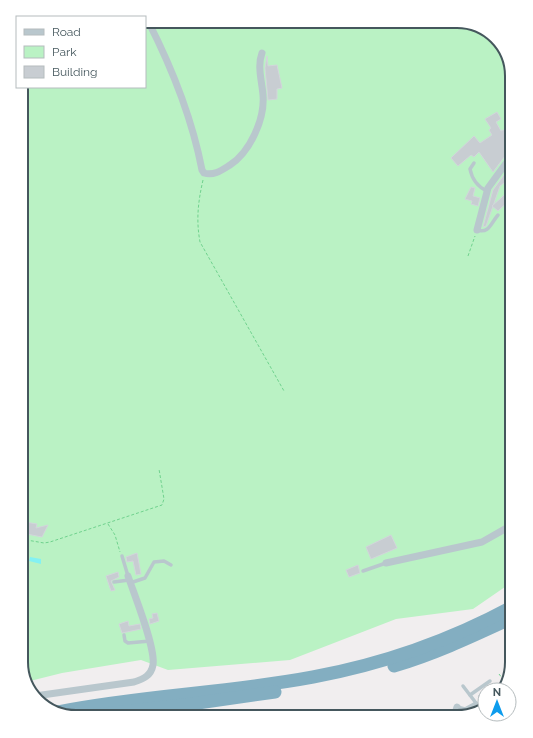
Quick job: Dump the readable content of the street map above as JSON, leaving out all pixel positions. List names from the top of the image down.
{
  "legend": ["Road", "Park", "Building"],
  "north": "top"
}
